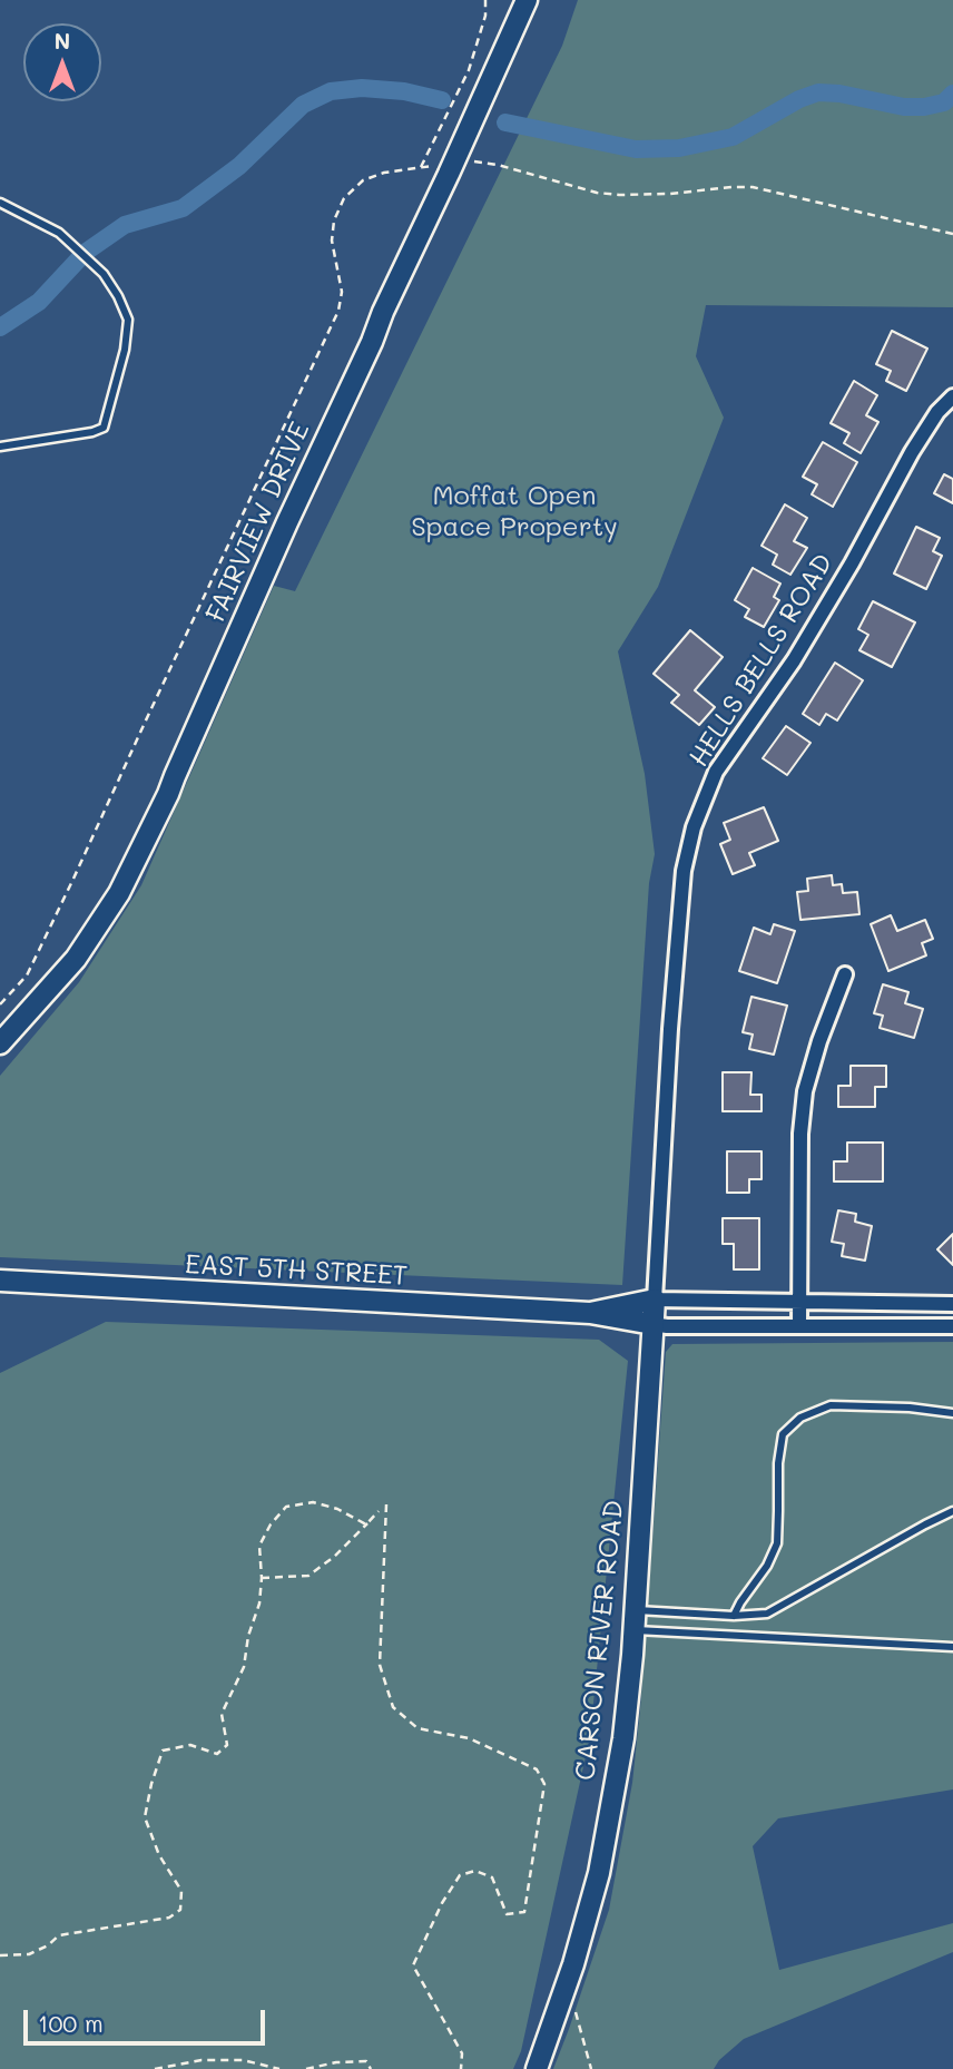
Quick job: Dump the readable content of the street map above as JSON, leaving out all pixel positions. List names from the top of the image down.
{
  "streets": {
    "street": [
      "FAIRVIEW DRIVE",
      "HELLS BELLS ROAD",
      "EAST 5TH STREET",
      "CARSON RIVER ROAD"
    ]
  },
  "crossings": [
    ["HELLS BELLS ROAD", "EAST 5TH STREET"],
    ["HELLS BELLS ROAD", "CARSON RIVER ROAD"],
    ["EAST 5TH STREET", "CARSON RIVER ROAD"]
  ],
  "parks": ["Moffat Open Space Property"],
  "scale_bar": "100 m",
  "north": "top"
}
